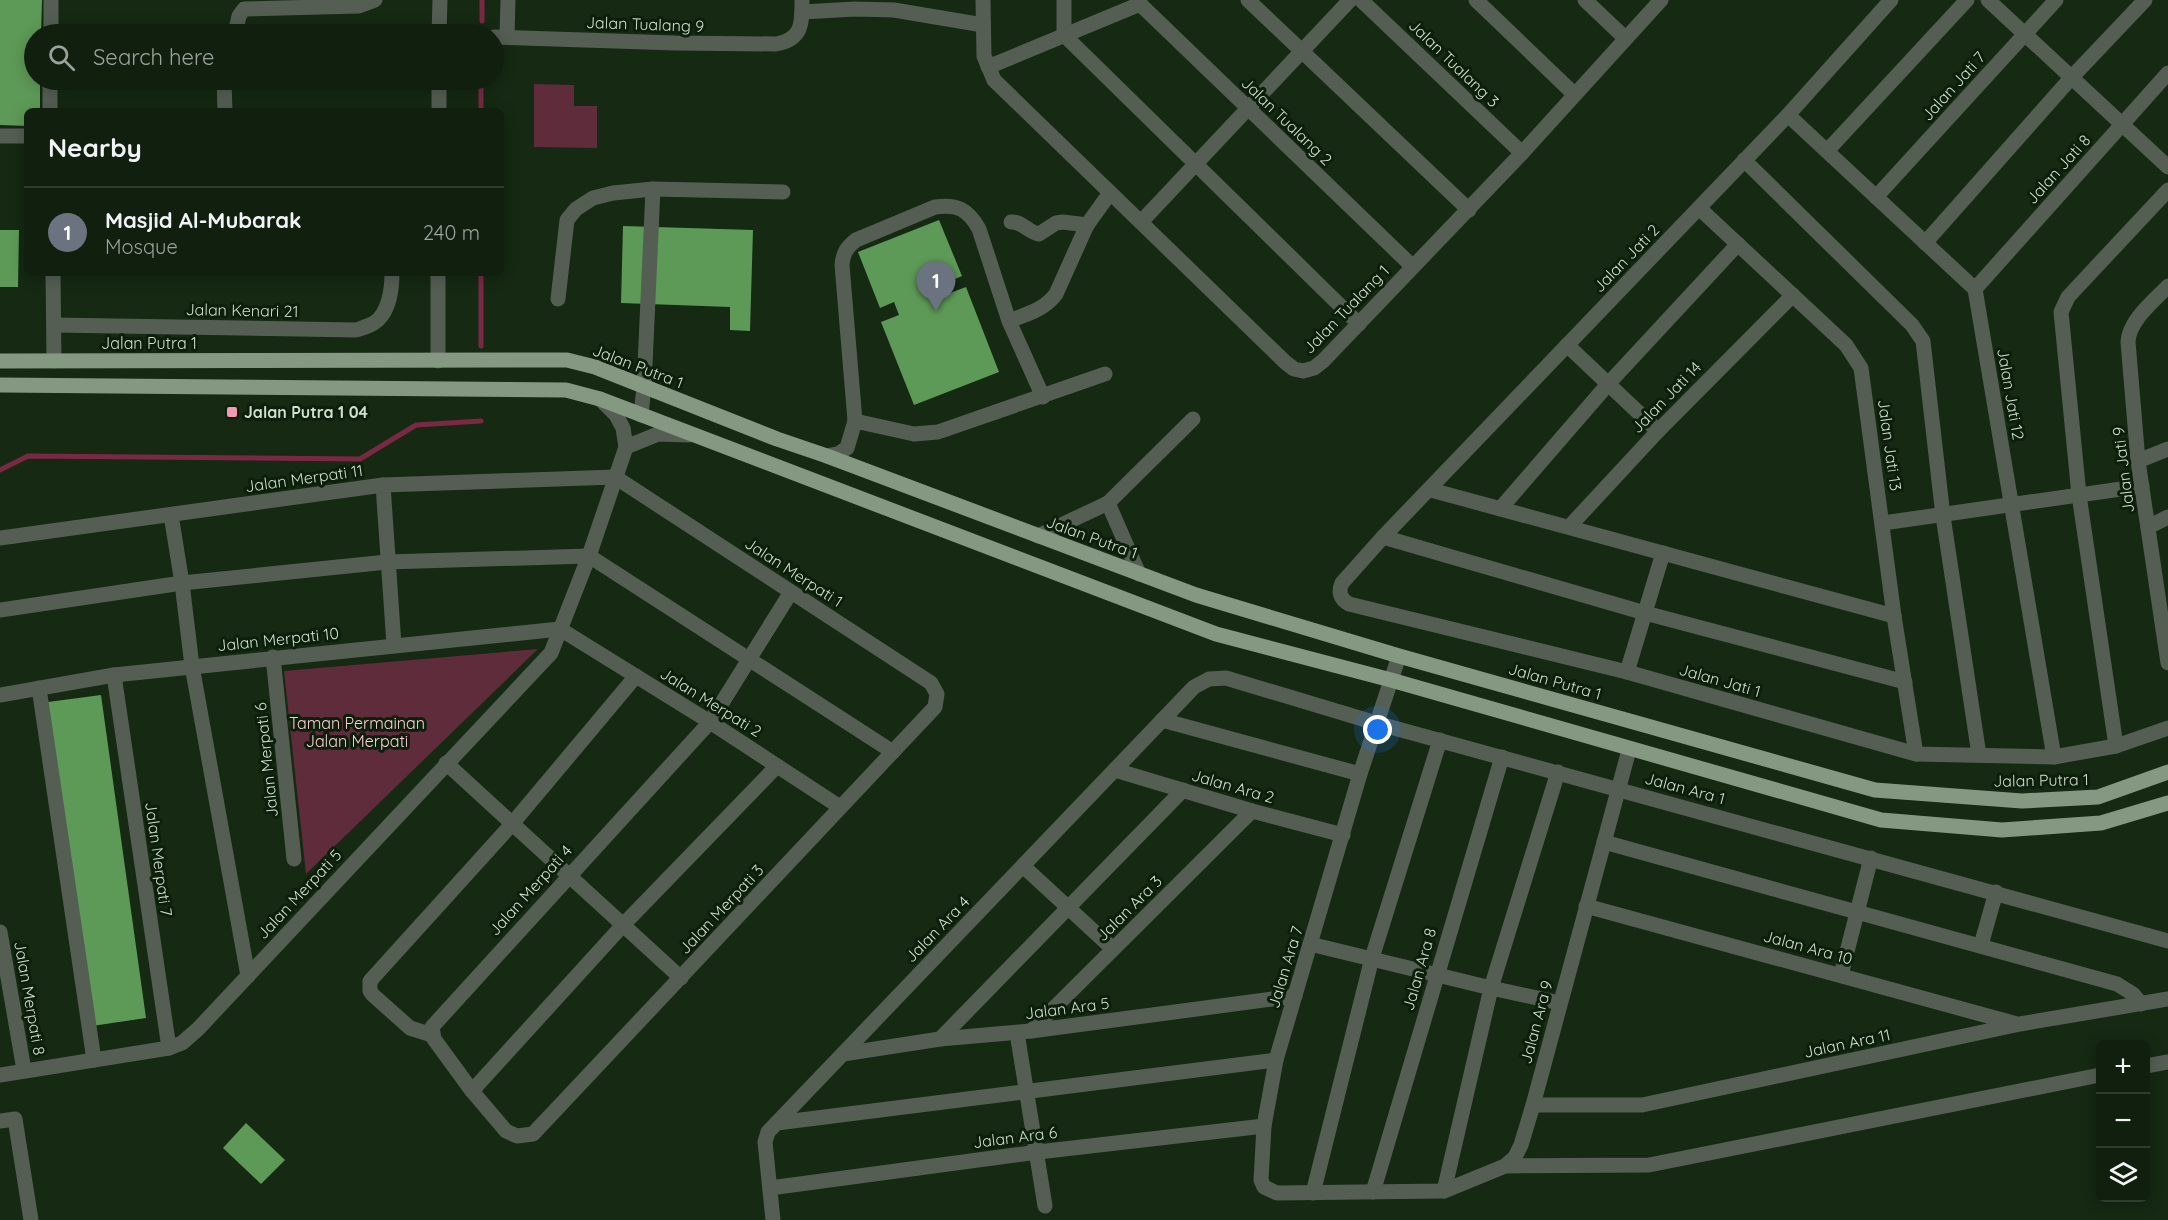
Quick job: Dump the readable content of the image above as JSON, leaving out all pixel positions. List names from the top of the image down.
{
  "streets": {
    "main road": ["Jalan Putra 1"],
    "street": [
      "Jalan Tualang 9",
      "Jalan Tualang 3",
      "Jalan Jati 7",
      "Jalan Tualang 2",
      "Jalan Jati 8",
      "Jalan Jati 2",
      "Jalan Tualang 1",
      "Jalan Kenari 21",
      "Jalan Jati 12",
      "Jalan Jati 14",
      "Jalan Jati 13",
      "Jalan Jati 9",
      "Jalan Merpati 11",
      "Jalan Merpati 1",
      "Jalan Merpati 10",
      "Jalan Jati 1",
      "Jalan Merpati 2",
      "Jalan Merpati 6",
      "Jalan Ara 2",
      "Jalan Ara 1",
      "Jalan Merpati 7",
      "Jalan Merpati 4",
      "Jalan Merpati 5",
      "Jalan Ara 3",
      "Jalan Merpati 3",
      "Jalan Ara 4",
      "Jalan Ara 10",
      "Jalan Ara 7",
      "Jalan Ara 8",
      "Jalan Merpati 8",
      "Jalan Ara 5",
      "Jalan Ara 9",
      "Jalan Ara 11",
      "Jalan Ara 6"
    ]
  },
  "crossings": [
    ["Jalan Tualang 3", "Jalan Tualang 1"],
    ["Jalan Tualang 2", "Jalan Tualang 1"],
    ["Jalan Jati 8", "Jalan Jati 12"],
    ["Jalan Jati 2", "Jalan Jati 13"],
    ["Jalan Jati 2", "Jalan Jati 1"],
    ["Jalan Putra 1", "Jalan Ara 7"],
    ["Jalan Jati 12", "Jalan Jati 1"],
    ["Jalan Jati 14", "Jalan Jati 13"],
    ["Jalan Jati 13", "Jalan Jati 1"],
    ["Jalan Merpati 11", "Jalan Merpati 1"],
    ["Jalan Merpati 11", "Jalan Merpati 5"],
    ["Jalan Merpati 1", "Jalan Merpati 4"],
    ["Jalan Merpati 1", "Jalan Merpati 5"],
    ["Jalan Merpati 1", "Jalan Merpati 3"],
    ["Jalan Merpati 10", "Jalan Merpati 2"],
    ["Jalan Merpati 10", "Jalan Merpati 6"],
    ["Jalan Merpati 10", "Jalan Merpati 7"],
    ["Jalan Merpati 10", "Jalan Merpati 5"],
    ["Jalan Merpati 2", "Jalan Merpati 4"],
    ["Jalan Merpati 2", "Jalan Merpati 5"],
    ["Jalan Merpati 2", "Jalan Merpati 3"],
    ["Jalan Ara 2", "Jalan Ara 3"],
    ["Jalan Ara 2", "Jalan Ara 4"],
    ["Jalan Ara 2", "Jalan Ara 7"],
    ["Jalan Ara 1", "Jalan Ara 4"],
    ["Jalan Ara 1", "Jalan Ara 7"],
    ["Jalan Ara 1", "Jalan Ara 8"],
    ["Jalan Ara 1", "Jalan Ara 9"],
    ["Jalan Merpati 7", "Jalan Merpati 5"],
    ["Jalan Merpati 5", "Jalan Merpati 8"],
    ["Jalan Ara 3", "Jalan Ara 5"],
    ["Jalan Ara 4", "Jalan Ara 5"],
    ["Jalan Ara 4", "Jalan Ara 6"],
    ["Jalan Ara 10", "Jalan Ara 9"],
    ["Jalan Ara 10", "Jalan Ara 11"],
    ["Jalan Ara 7", "Jalan Ara 8"],
    ["Jalan Ara 7", "Jalan Ara 5"],
    ["Jalan Ara 7", "Jalan Ara 6"],
    ["Jalan Ara 9", "Jalan Ara 11"]
  ],
  "parks": ["Taman Permainan Jalan Merpati"],
  "places": {
    "transit": ["Jalan Putra 1 04"]
  },
  "page": {
    "search": "Search here",
    "heading": "Nearby",
    "list": [
      {
        "mark": "1",
        "name": "Masjid Al-Mubarak",
        "note": "Mosque",
        "value": "240 m"
      }
    ],
    "pins": "1",
    "map_buttons": ["+", "−"]
  }
}
